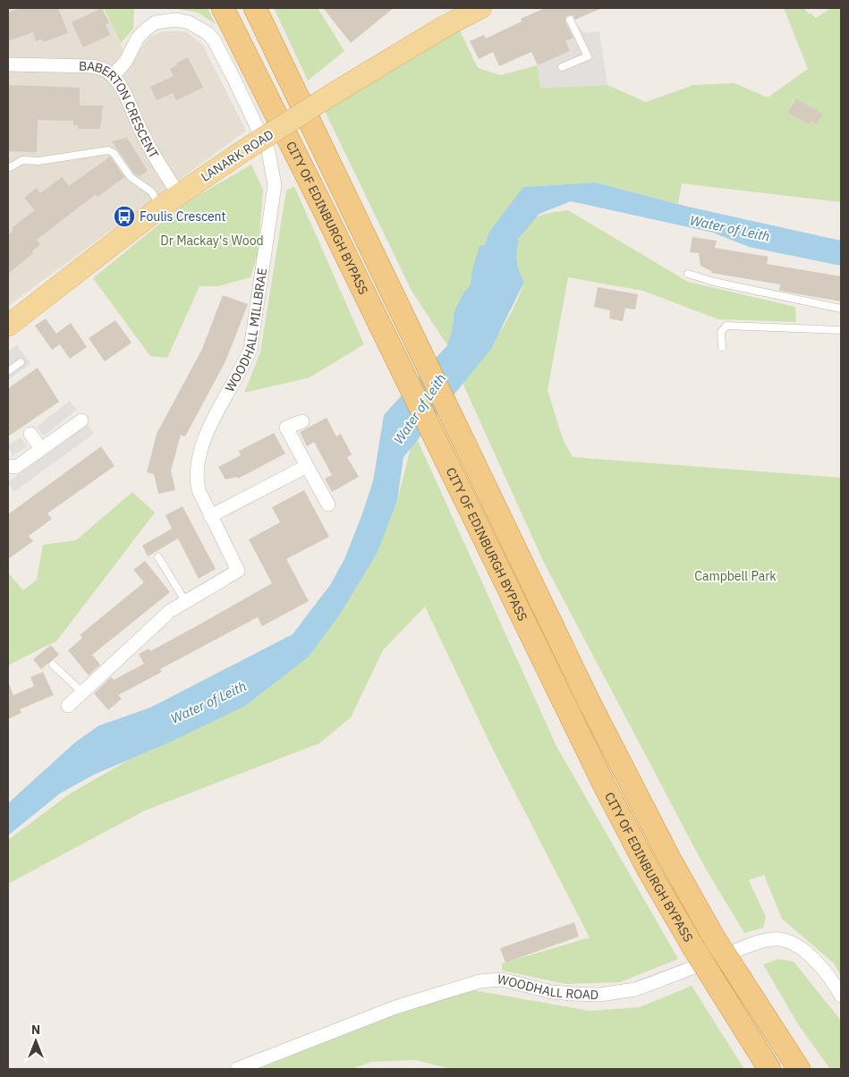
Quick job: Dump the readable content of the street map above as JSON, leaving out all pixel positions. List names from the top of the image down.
{
  "streets": {
    "highway": ["CITY OF EDINBURGH BYPASS"],
    "main road": ["LANARK ROAD"],
    "street": ["BABERTON CRESCENT", "WOODHALL MILLBRAE", "WOODHALL ROAD"]
  },
  "crossings": [
    ["BABERTON CRESCENT", "LANARK ROAD"],
    ["BABERTON CRESCENT", "WOODHALL MILLBRAE"]
  ],
  "water": ["Water of Leith"],
  "parks": ["Dr Mackay's Wood", "Campbell Park"],
  "places": {
    "bus stop": ["Foulis Crescent"]
  },
  "north": "top"
}
